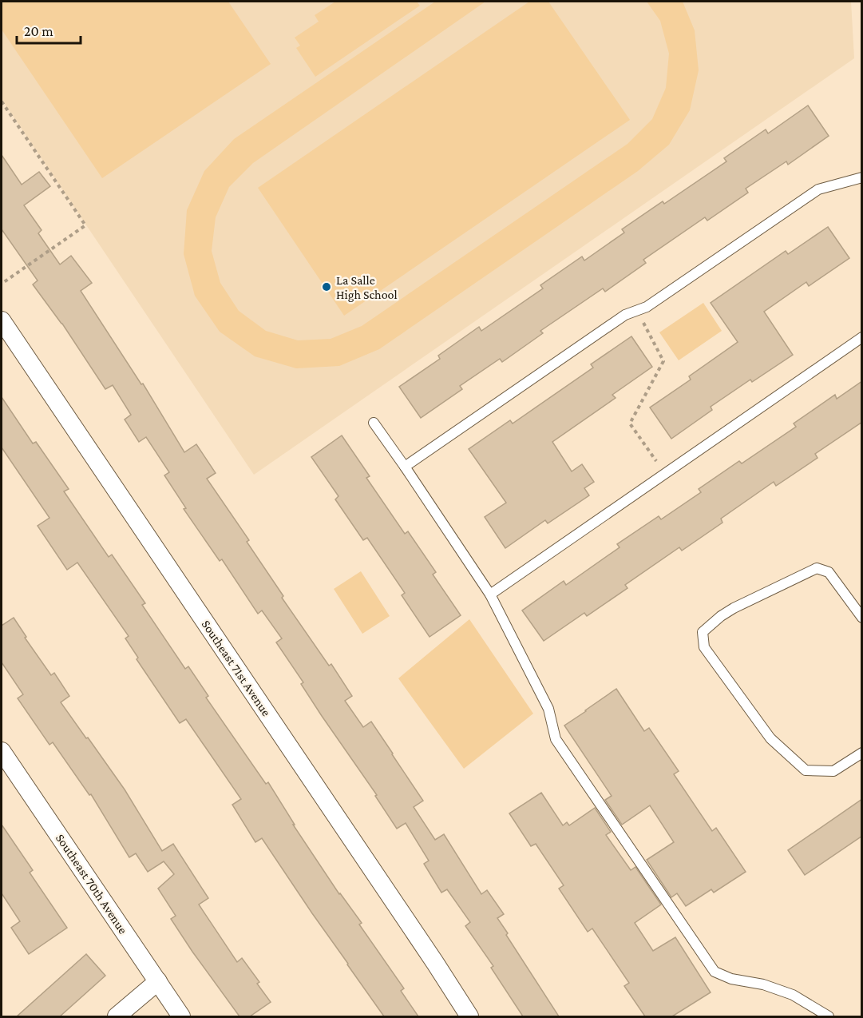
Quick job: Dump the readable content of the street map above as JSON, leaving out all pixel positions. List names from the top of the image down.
{
  "streets": {
    "street": ["Southeast 71st Avenue", "Southeast 70th Avenue"]
  },
  "places": ["La Salle High School"],
  "scale_bar": "20 m"
}
